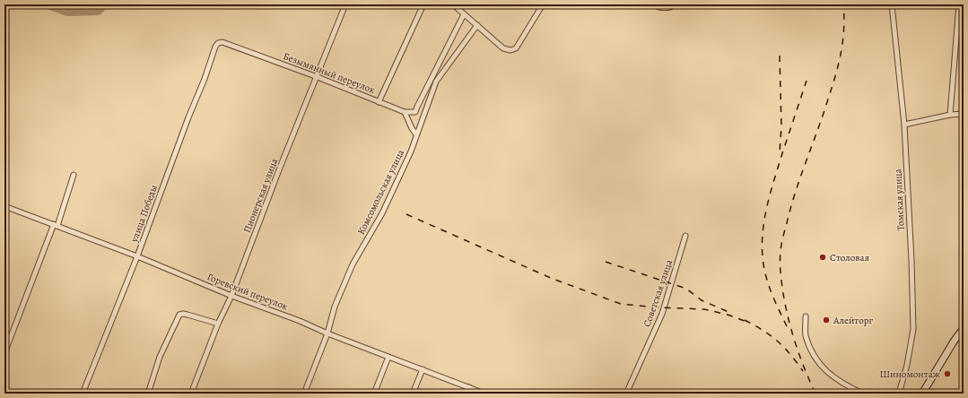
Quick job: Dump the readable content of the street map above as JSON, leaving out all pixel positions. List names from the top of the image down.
{
  "streets": {
    "street": [
      "Безымянный переулок",
      "Комсомольская улица",
      "Пионерская улица",
      "Томская улица",
      "улица Победы",
      "Горевский переулок",
      "Советская улица"
    ]
  },
  "crossings": [
    ["Безымянный переулок", "Пионерская улица"],
    ["Безымянный переулок", "улица Победы"],
    ["Комсомольская улица", "Горевский переулок"],
    ["Пионерская улица", "Горевский переулок"],
    ["улица Победы", "Горевский переулок"]
  ],
  "places": ["Столовая", "Алейторг", "Шиномонтаж"]
}
